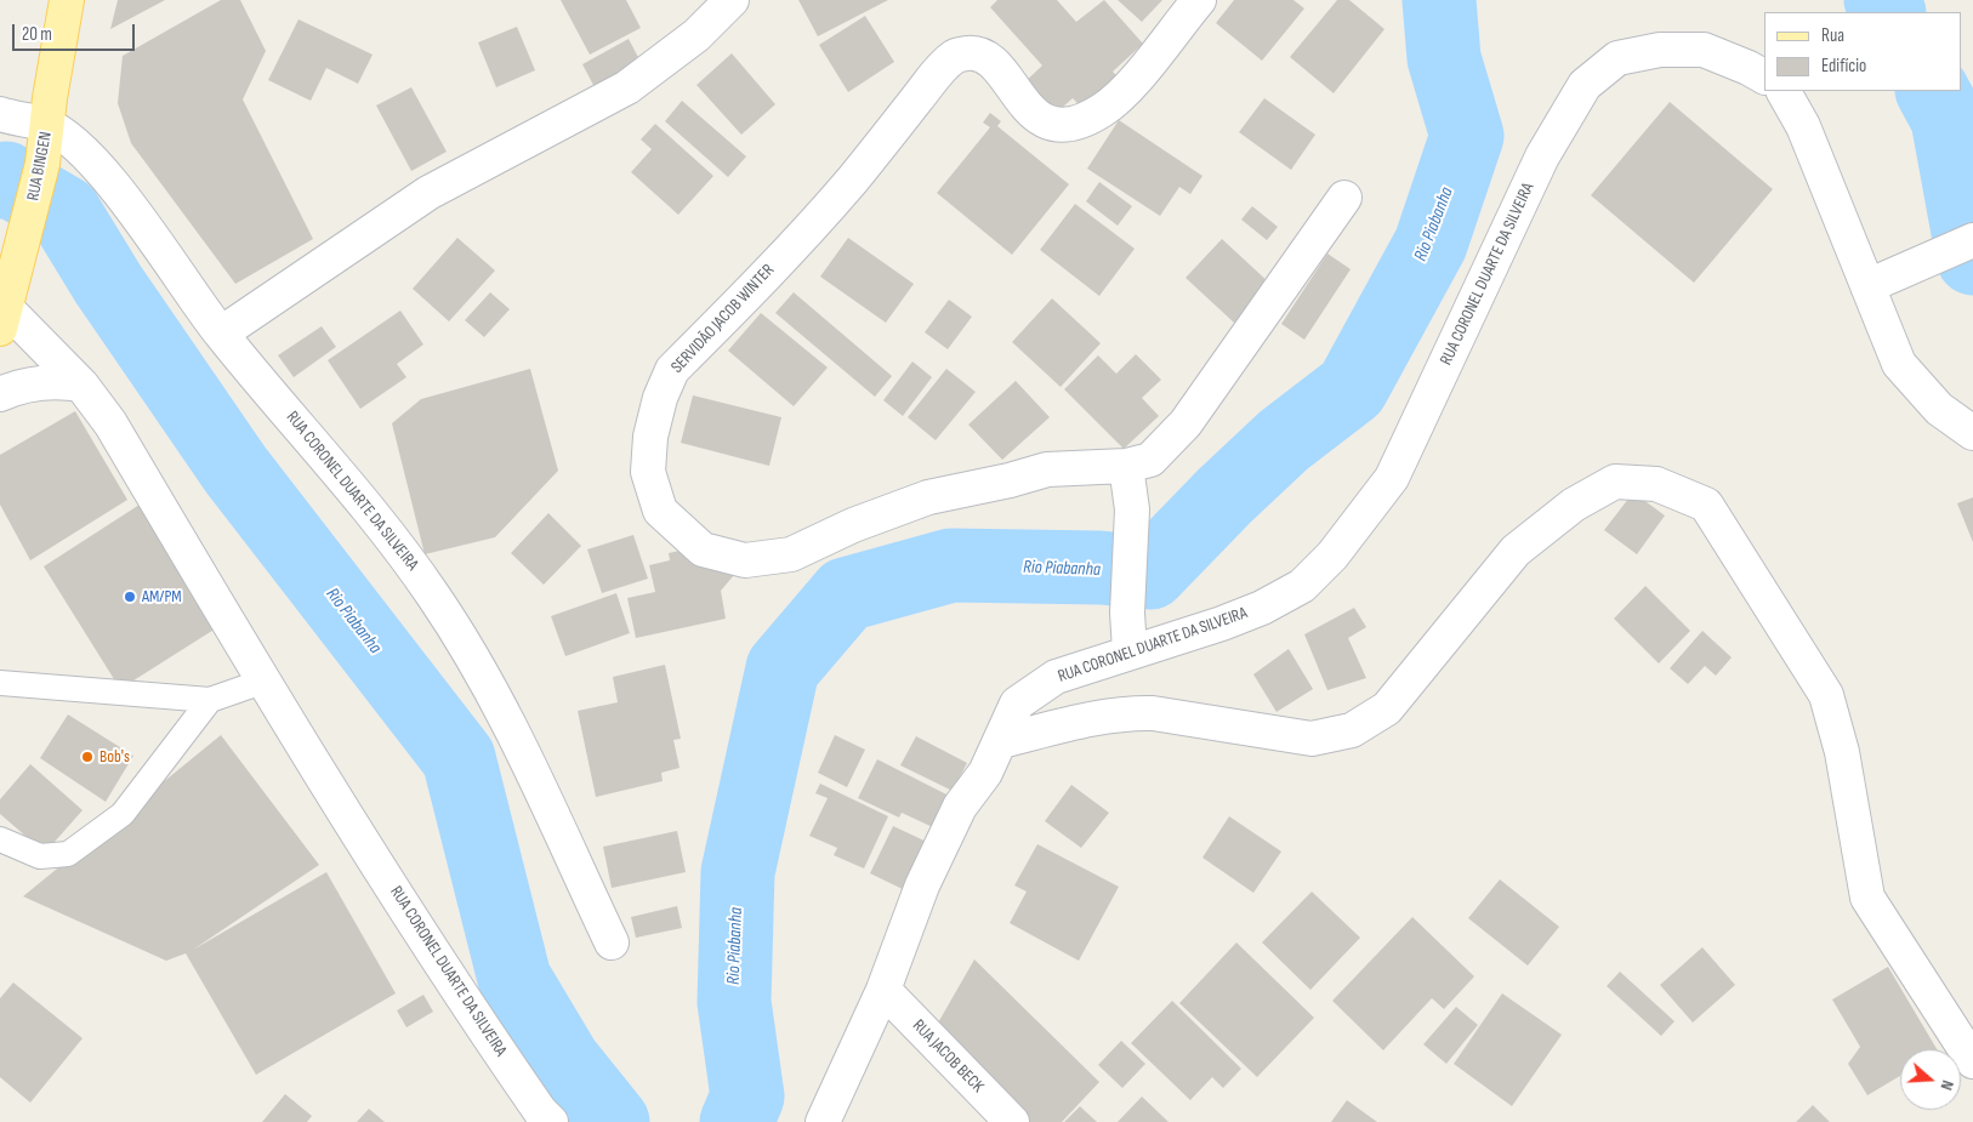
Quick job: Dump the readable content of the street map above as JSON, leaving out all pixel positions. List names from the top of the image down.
{
  "streets": {
    "main road": ["RUA BINGEN"],
    "street": ["RUA CORONEL DUARTE DA SILVEIRA", "SERVIDÃO JACOB WINTER", "RUA JACOB BECK"]
  },
  "crossings": [
    ["RUA BINGEN", "RUA CORONEL DUARTE DA SILVEIRA"],
    ["RUA CORONEL DUARTE DA SILVEIRA", "RUA JACOB BECK"]
  ],
  "water": ["Rio Piabanha"],
  "places": ["AM/PM", "Bob's"],
  "legend": ["Rua", "Edifício"],
  "scale_bar": "20 m",
  "north": "right"
}
